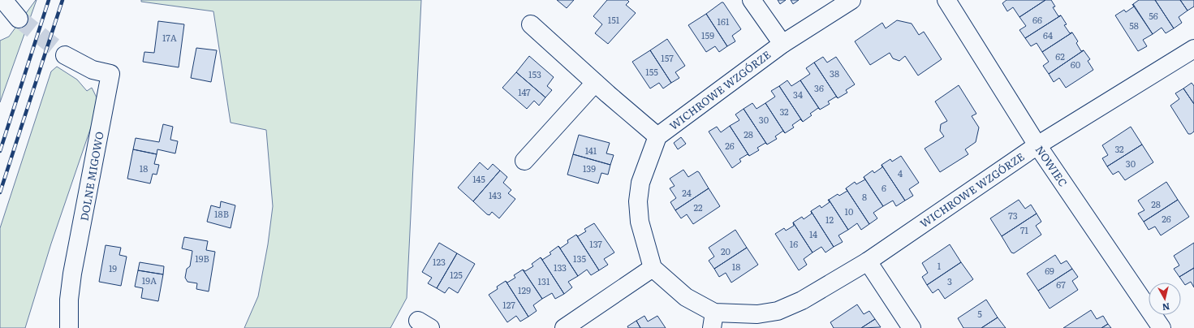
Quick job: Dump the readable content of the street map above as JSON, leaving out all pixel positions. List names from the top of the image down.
{
  "streets": {
    "street": ["WICHROWE WZGÓRZE", "NOWIEC", "DOLNE MIGOWO"]
  },
  "crossings": [
    ["WICHROWE WZGÓRZE", "NOWIEC"]
  ],
  "house_numbers": [
    "56",
    "151",
    "66",
    "161",
    "58",
    "159",
    "64",
    "17A",
    "62",
    "157",
    "60",
    "155",
    "38",
    "153",
    "36",
    "147",
    "34",
    "32",
    "30",
    "28",
    "26",
    "32",
    "141",
    "30",
    "18",
    "139",
    "4",
    "145",
    "6",
    "24",
    "143",
    "8",
    "28",
    "22",
    "10",
    "18B",
    "73",
    "26",
    "12",
    "71",
    "14",
    "137",
    "16",
    "20",
    "19B",
    "135",
    "123",
    "1",
    "18",
    "133",
    "19",
    "69",
    "125",
    "19A",
    "131",
    "3",
    "67",
    "129",
    "127",
    "5"
  ],
  "north": "bottom"
}
